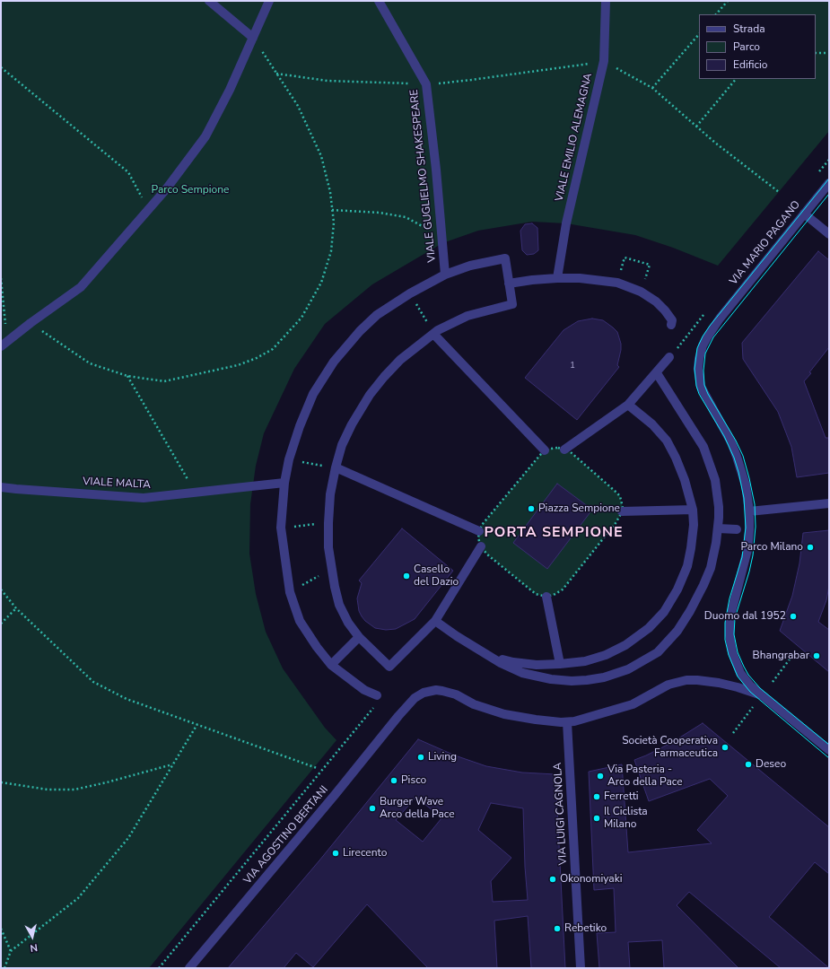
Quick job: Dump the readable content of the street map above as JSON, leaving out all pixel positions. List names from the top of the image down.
{
  "streets": {
    "street": [
      "VIALE EMILIO ALEMAGNA",
      "VIALE GUGLIELMO SHAKESPEARE",
      "VIA MARIO PAGANO",
      "VIALE MALTA",
      "VIA LUIGI CAGNOLA",
      "VIA AGOSTINO BERTANI"
    ]
  },
  "crossings": [
    ["VIA LUIGI CAGNOLA", "VIA AGOSTINO BERTANI"]
  ],
  "districts": ["PORTA SEMPIONE"],
  "parks": ["Parco Sempione"],
  "places": [
    "Piazza Sempione",
    "Parco Milano",
    "Casello del Dazio",
    "Duomo dal 1952",
    "Bhangrabar",
    "Società Cooperativa Farmaceutica",
    "Living",
    "Deseo",
    "Via Pasteria - Arco della Pace",
    "Pisco",
    "Ferretti",
    "Burger Wave Arco della Pace",
    "Il Ciclista Milano",
    "Lirecento",
    "Okonomiyaki",
    "Rebetiko"
  ],
  "house_numbers": ["1"],
  "legend": ["Strada", "Parco", "Edificio"],
  "north": "bottom"
}
